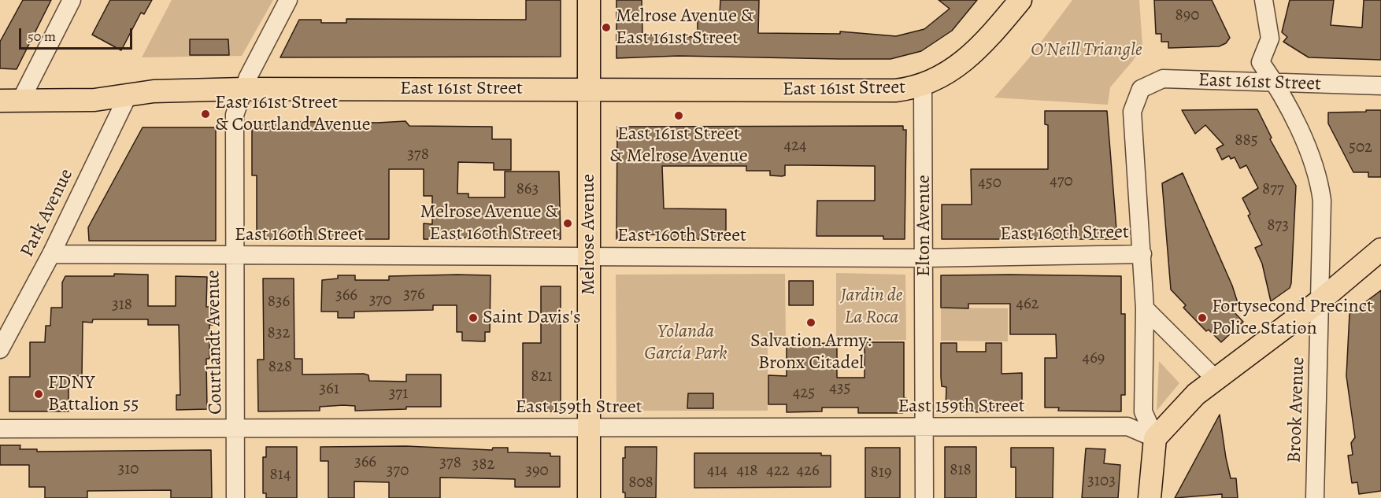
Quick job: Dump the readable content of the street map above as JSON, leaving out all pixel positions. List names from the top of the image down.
{
  "streets": {
    "main road": ["East 161st Street", "Melrose Avenue"],
    "street": [
      "Park Avenue",
      "Elton Avenue",
      "East 160th Street",
      "Courtlandt Avenue",
      "East 159th Street",
      "Brook Avenue"
    ]
  },
  "crossings": [
    ["East 161st Street", "Park Avenue"],
    ["East 161st Street", "Elton Avenue"],
    ["East 161st Street", "East 160th Street"],
    ["East 161st Street", "Melrose Avenue"],
    ["East 161st Street", "Courtlandt Avenue"],
    ["East 161st Street", "Brook Avenue"],
    ["Park Avenue", "East 160th Street"],
    ["Elton Avenue", "East 160th Street"],
    ["Elton Avenue", "East 159th Street"],
    ["East 160th Street", "Melrose Avenue"],
    ["East 160th Street", "Courtlandt Avenue"],
    ["Melrose Avenue", "East 159th Street"],
    ["Courtlandt Avenue", "East 159th Street"]
  ],
  "parks": ["O'Neill Triangle", "Jardin de La Roca", "Yolanda García Park"],
  "places": [
    "Melrose Avenue & East 161st Street",
    "East 161st Street & Courtland Avenue",
    "East 161st Street & Melrose Avenue",
    "Melrose Avenue & East 160th Street",
    "Saint Davis's",
    "Fortysecond Precinct Police Station",
    "Salvation Army: Bronx Citadel",
    "FDNY Battalion 55"
  ],
  "house_numbers": [
    "890",
    "885",
    "424",
    "502",
    "378",
    "470",
    "450",
    "863",
    "877",
    "873",
    "376",
    "366",
    "370",
    "836",
    "462",
    "318",
    "832",
    "469",
    "828",
    "821",
    "435",
    "361",
    "425",
    "371",
    "366",
    "378",
    "382",
    "310",
    "818",
    "370",
    "390",
    "414",
    "418",
    "422",
    "426",
    "819",
    "814",
    "3103",
    "808"
  ],
  "scale_bar": "50 m"
}
